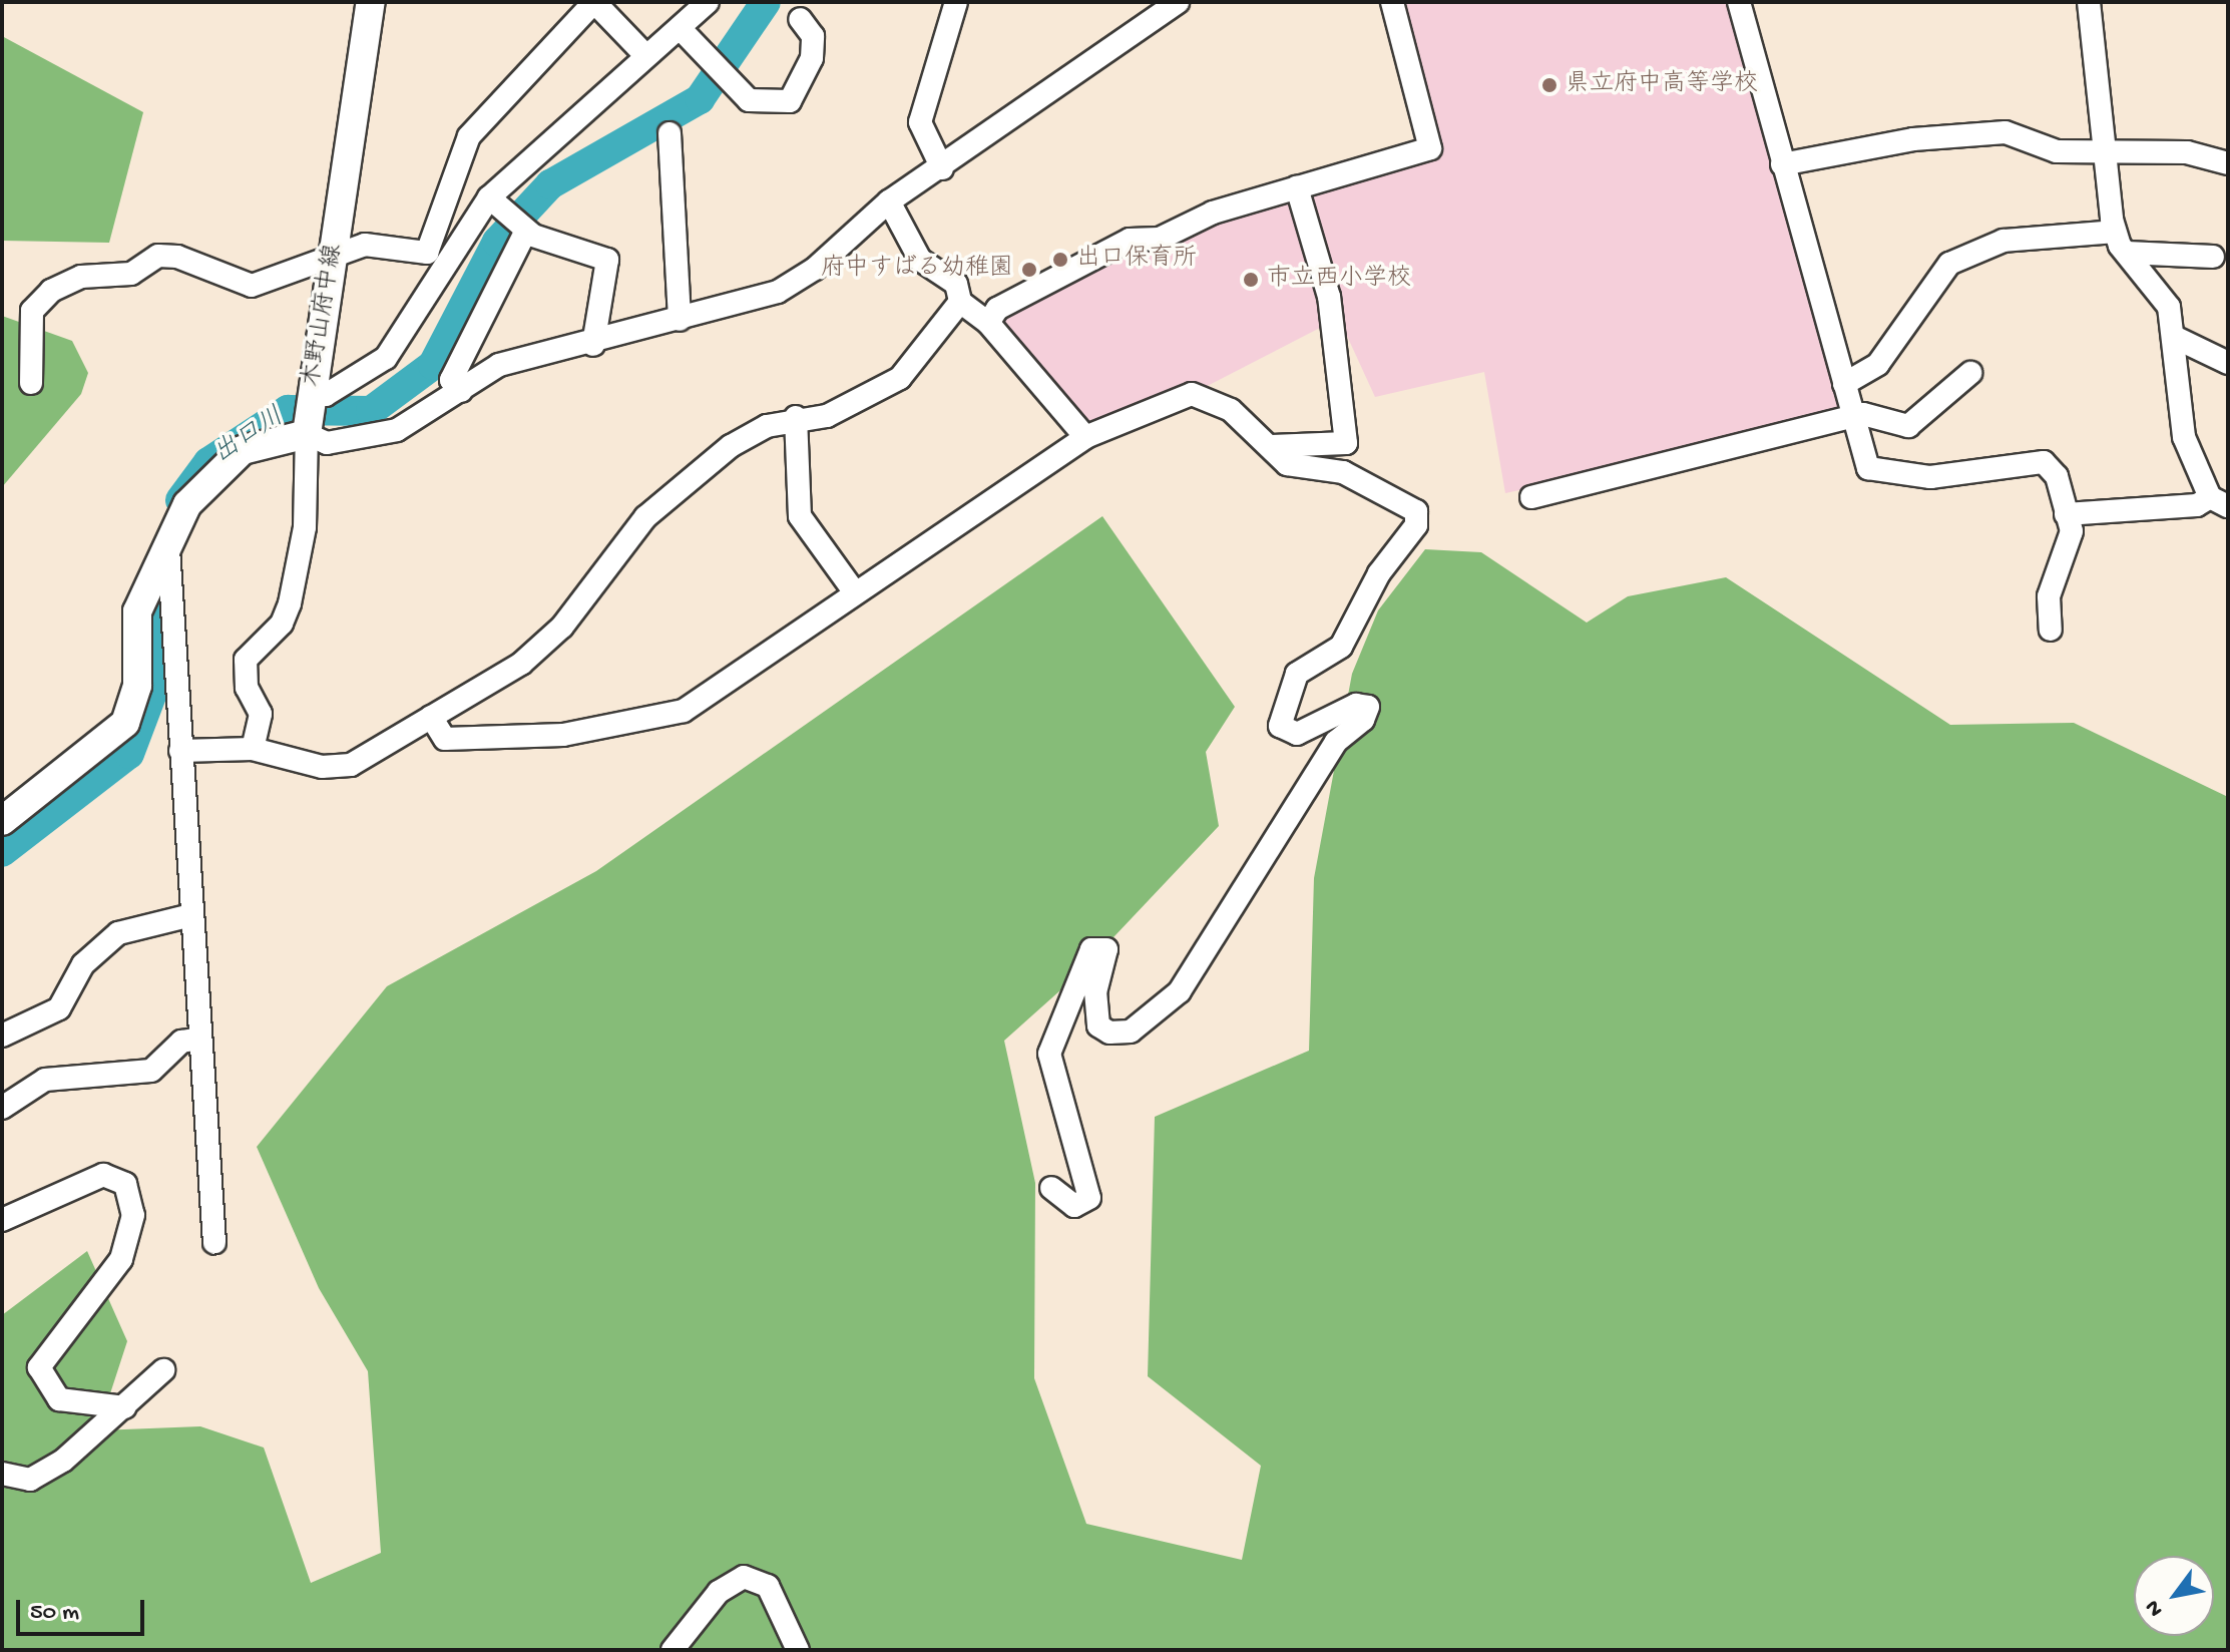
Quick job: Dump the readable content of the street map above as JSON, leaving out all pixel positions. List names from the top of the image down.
{
  "streets": {
    "main road": ["木野山府中線"]
  },
  "water": ["出口川"],
  "places": [
    "県立府中高等学校",
    "出口保育所",
    "府中すばる幼稚園",
    "市立西小学校"
  ],
  "scale_bar": "50 m",
  "north": "bottom left"
}
